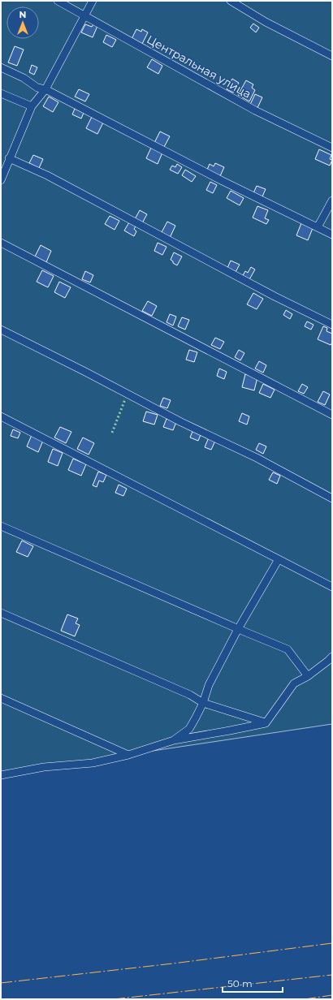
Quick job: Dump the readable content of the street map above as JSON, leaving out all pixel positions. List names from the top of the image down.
{
  "streets": {
    "street": ["Центральная улица"]
  },
  "scale_bar": "50 m",
  "north": "top"
}
